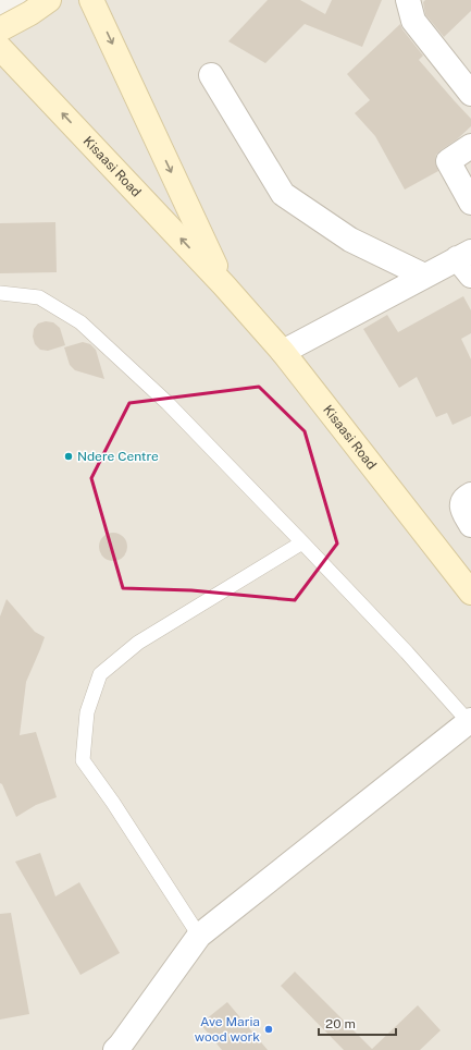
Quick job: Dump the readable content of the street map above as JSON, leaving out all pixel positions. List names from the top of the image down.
{
  "streets": {
    "main road": ["Kisaasi Road"]
  },
  "places": ["Ndere Centre", "Ave Maria wood work"],
  "scale_bar": "20 m"
}
